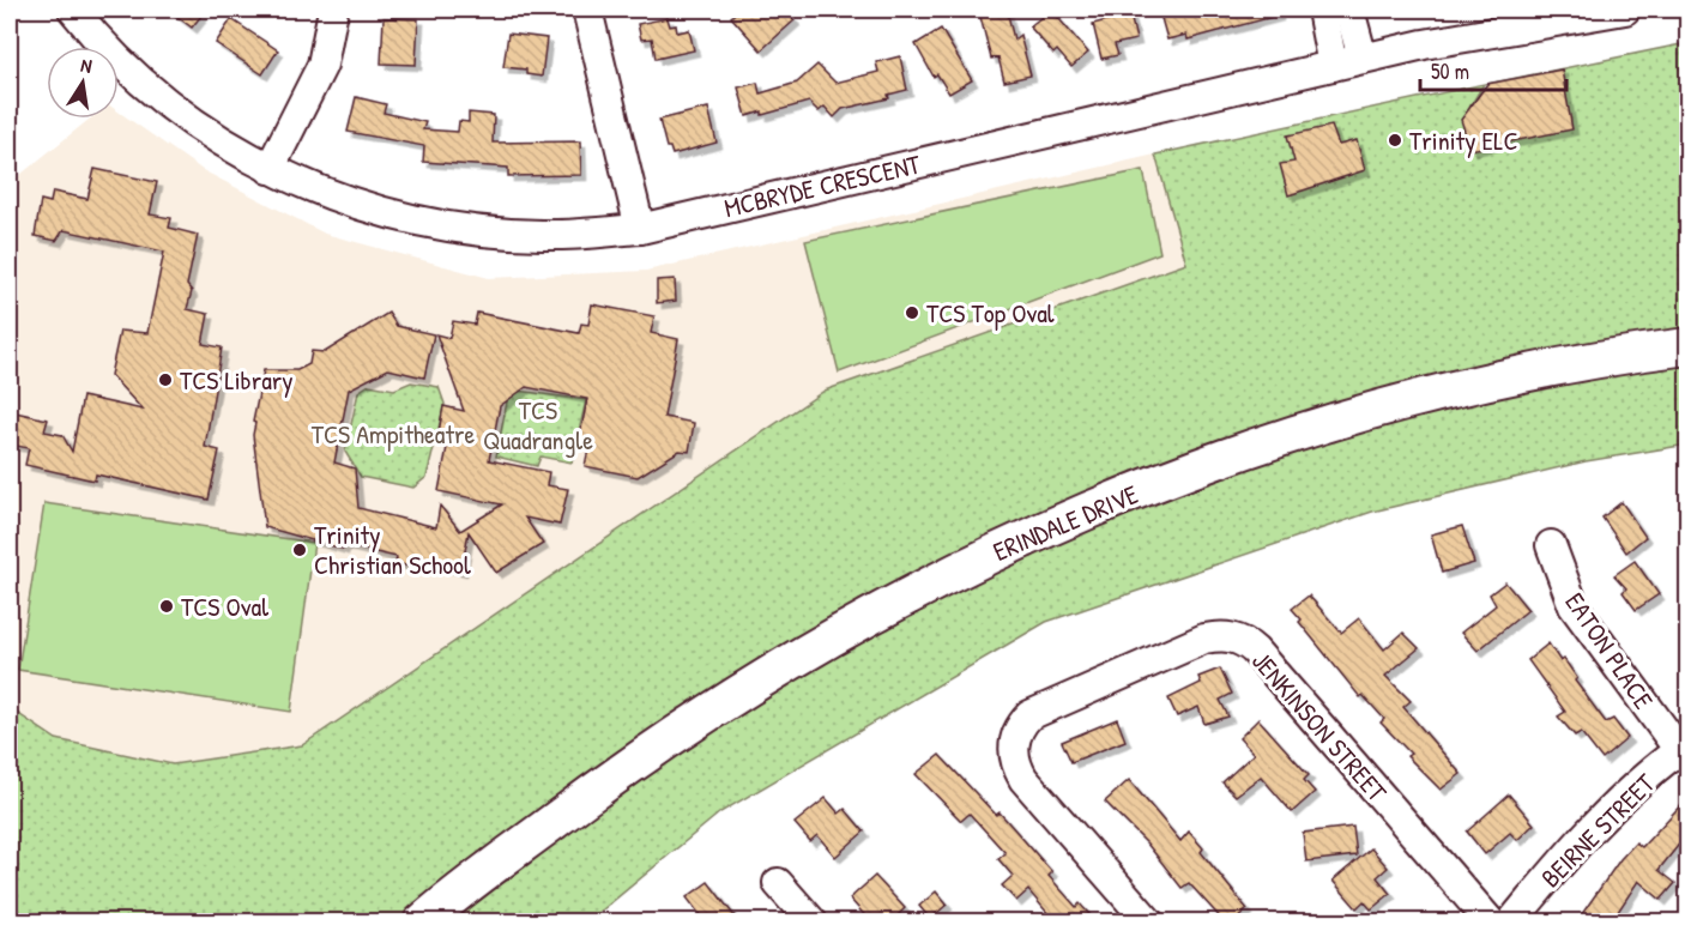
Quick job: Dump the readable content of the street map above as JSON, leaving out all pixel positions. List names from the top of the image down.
{
  "streets": {
    "main road": ["ERINDALE DRIVE"],
    "street": [
      "MCBRYDE CRESCENT",
      "EATON PLACE",
      "JENKINSON STREET",
      "BEIRNE STREET"
    ]
  },
  "crossings": [
    ["EATON PLACE", "BEIRNE STREET"]
  ],
  "parks": ["TCS Quadrangle", "TCS Ampitheatre"],
  "places": [
    "Trinity ELC",
    "TCS Top Oval",
    "TCS Library",
    "Trinity Christian School",
    "TCS Oval"
  ],
  "scale_bar": "50 m",
  "north": "top"
}
